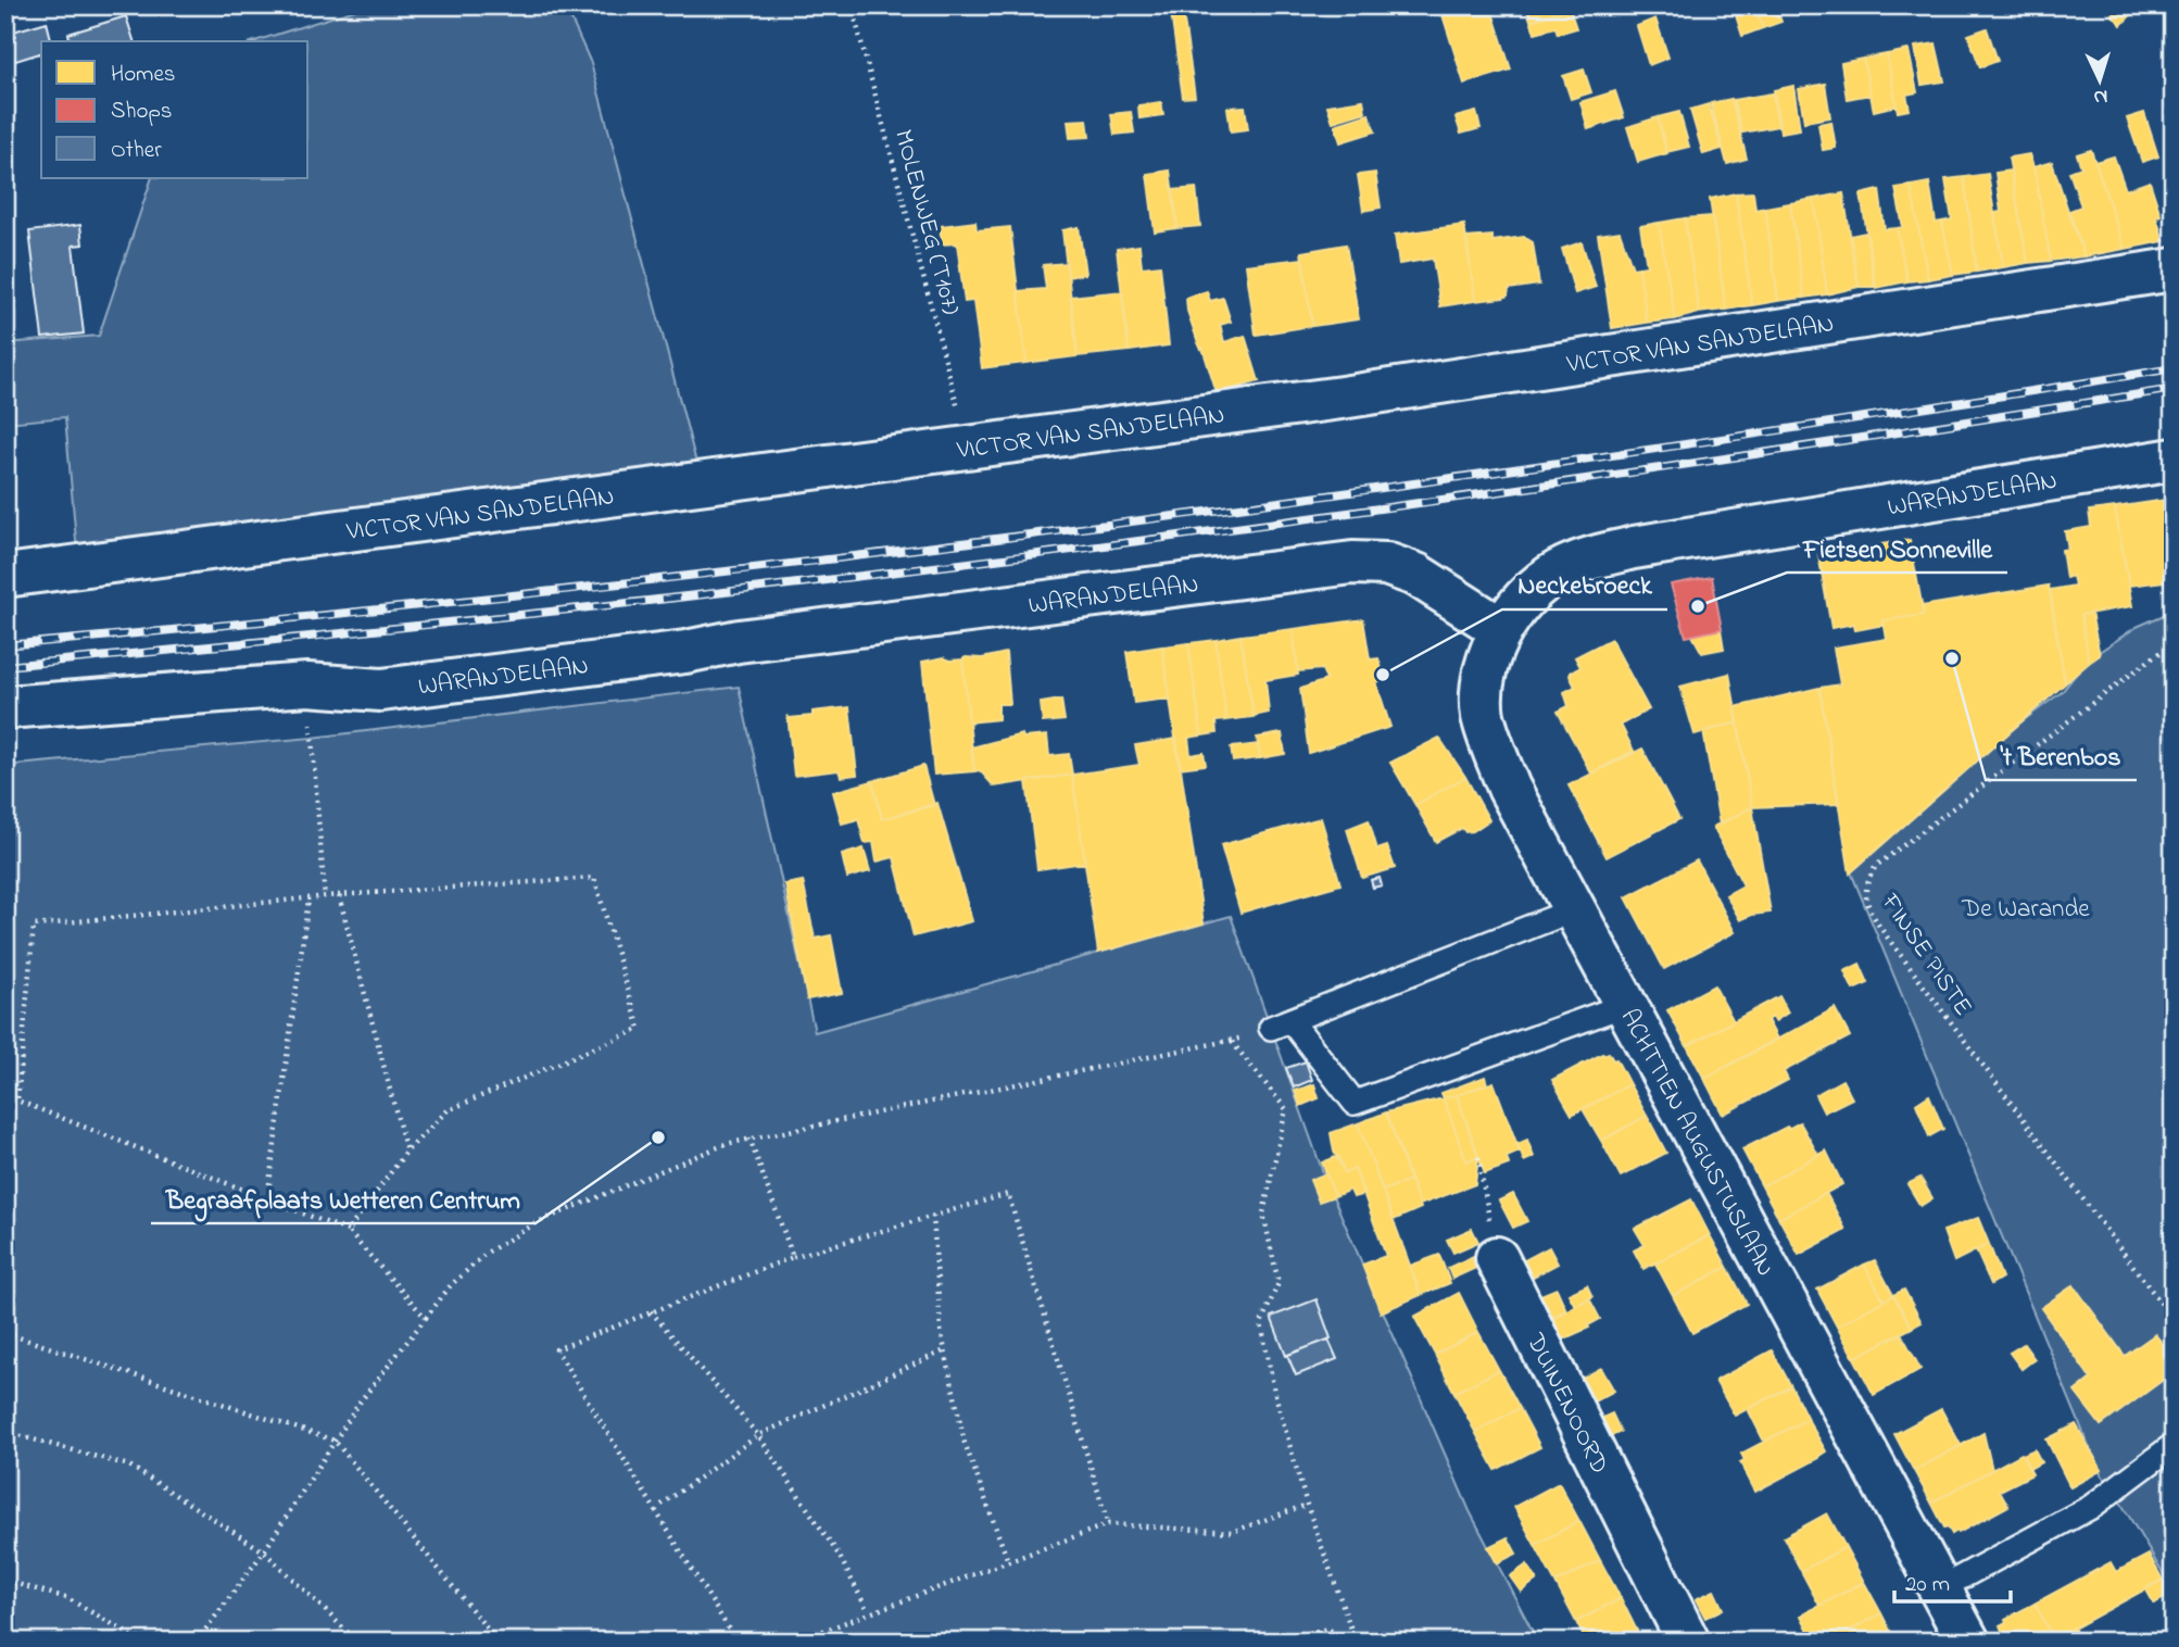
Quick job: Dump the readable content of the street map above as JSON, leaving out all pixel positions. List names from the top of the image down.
{
  "streets": {
    "street": [
      "VICTOR VAN SANDELAAN",
      "WARANDELAAN",
      "ACHTTIEN AUGUSTUSLAAN",
      "DUINENOORD"
    ],
    "path": ["MOLENWEG (T107)", "FINSE PISTE"]
  },
  "crossings": [
    ["MOLENWEG (T107)", "VICTOR VAN SANDELAAN"],
    ["WARANDELAAN", "ACHTTIEN AUGUSTUSLAAN"]
  ],
  "parks": ["De Warande"],
  "places": [
    "Fietsen Sonneville",
    "'t Berenbos",
    "Neckebroeck",
    "Begraafplaats Wetteren Centrum"
  ],
  "legend": ["Homes", "Shops", "Other"],
  "scale_bar": "20 m",
  "north": "bottom"
}
